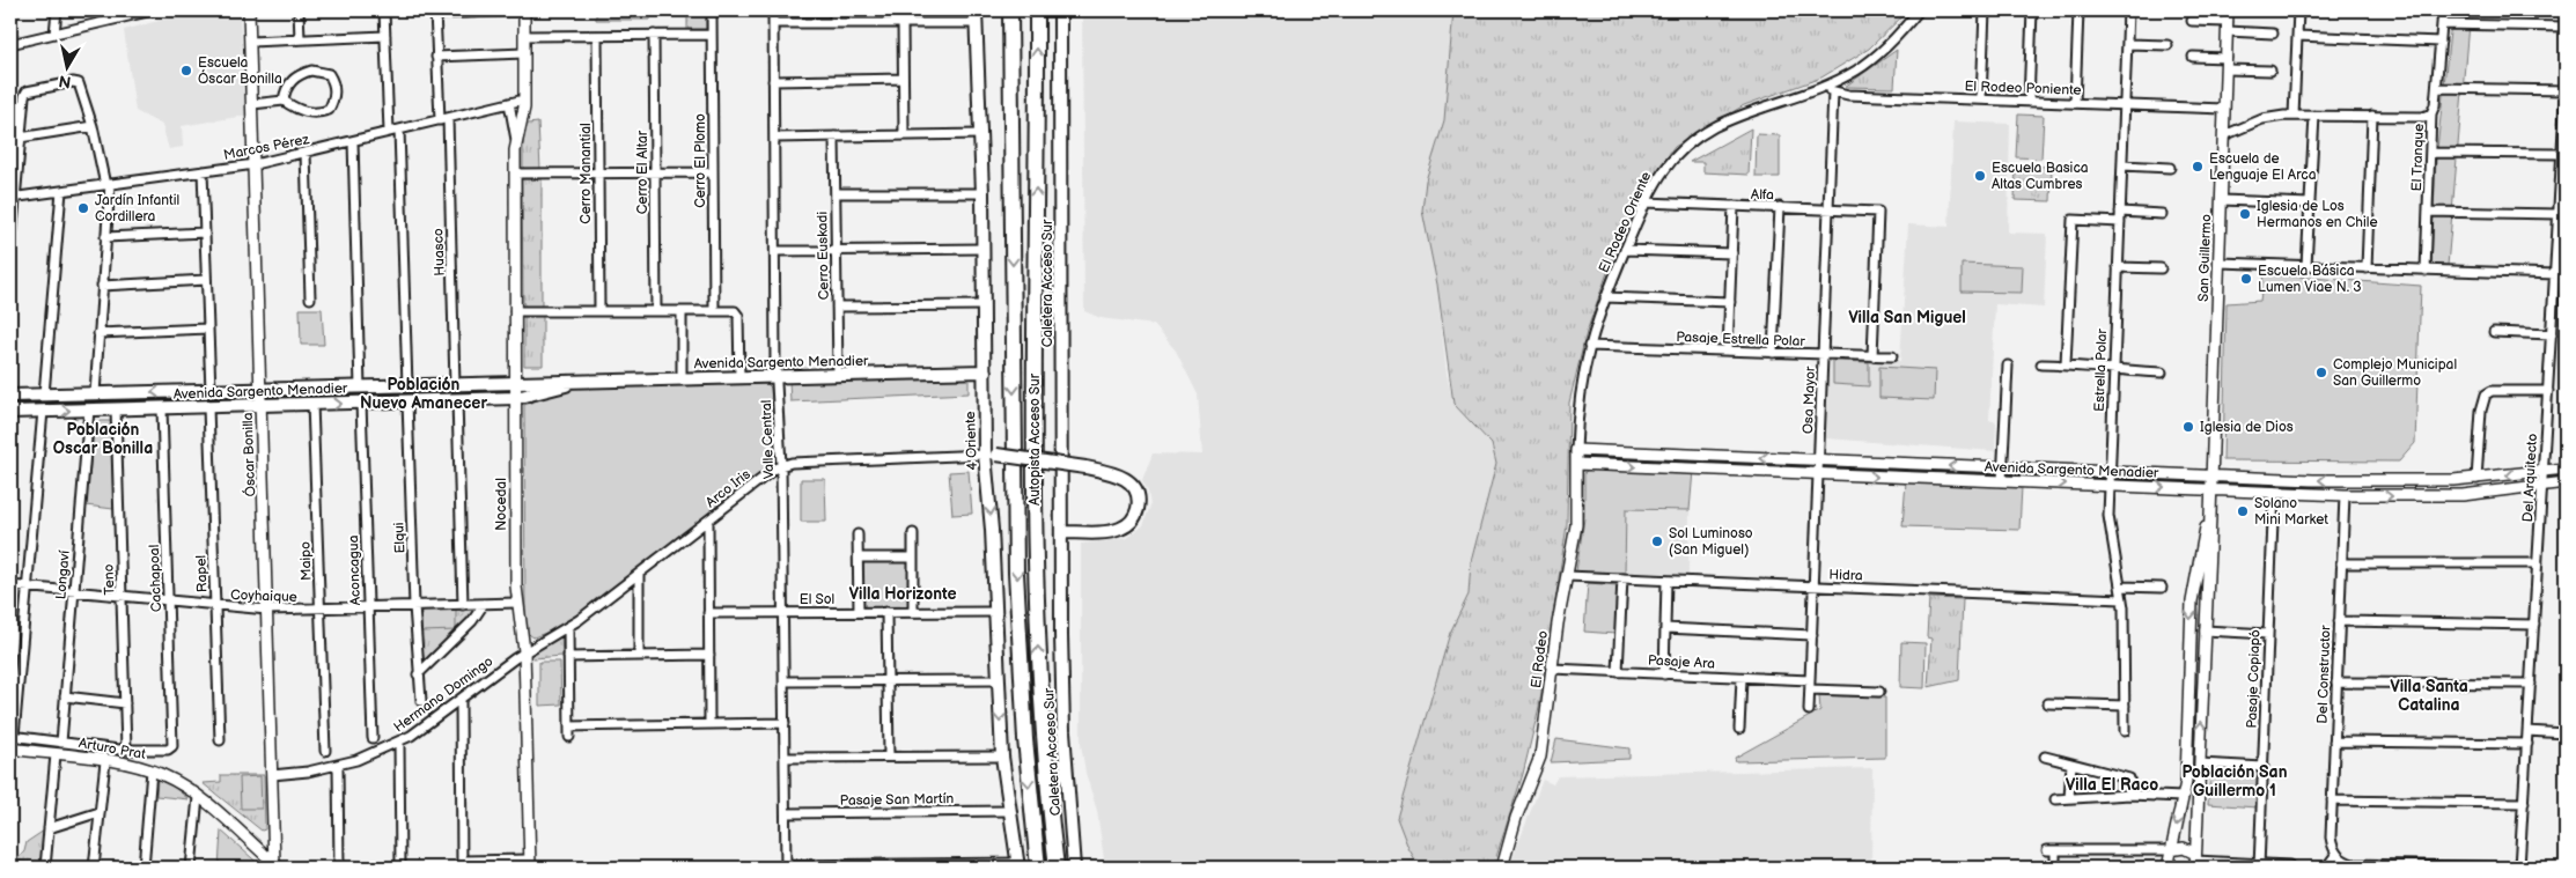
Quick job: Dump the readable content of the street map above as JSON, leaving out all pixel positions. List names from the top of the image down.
{
  "streets": {
    "highway": ["Autopista Acceso Sur"],
    "main road": ["Caletera Acceso Sur", "Avenida Sargento Menadier", "4 Oriente"],
    "street": [
      "El Rodeo Poniente",
      "Marcos Pérez",
      "El Tranque",
      "Cerro El Plomo",
      "Cerro El Altar",
      "Cerro Manantial",
      "Alfa",
      "El Rodeo Oriente",
      "Huasco",
      "Cerro Euskadi",
      "San Guillermo",
      "Pasaje Estrella Polar",
      "Estrella Polar",
      "Osa Mayor",
      "Valle Central",
      "Óscar Bonilla",
      "Del Arquitecto",
      "Arco Iris",
      "Nocedal",
      "Elqui",
      "Maipo",
      "Aconcagua",
      "Rapel",
      "Longaví",
      "Hidra",
      "Cachapoal",
      "Teno",
      "Coyhaique",
      "El Sol",
      "El Rodeo",
      "Pasaje Ara",
      "Del Constructor",
      "Pasaje Copiapó",
      "Hermano Domingo",
      "Arturo Prat",
      "Pasaje San Martín"
    ]
  },
  "crossings": [
    ["El Rodeo Poniente", "El Rodeo Oriente"],
    ["El Rodeo Poniente", "San Guillermo"],
    ["El Rodeo Poniente", "Estrella Polar"],
    ["El Rodeo Poniente", "Osa Mayor"],
    ["Marcos Pérez", "Huasco"],
    ["Marcos Pérez", "Óscar Bonilla"],
    ["Marcos Pérez", "Nocedal"],
    ["Alfa", "El Rodeo Oriente"],
    ["Alfa", "Pasaje Estrella Polar"],
    ["Alfa", "Osa Mayor"],
    ["El Rodeo Oriente", "Pasaje Estrella Polar"],
    ["El Rodeo Oriente", "Avenida Sargento Menadier"],
    ["El Rodeo Oriente", "El Rodeo"],
    ["Huasco", "Avenida Sargento Menadier"],
    ["Cerro Euskadi", "Avenida Sargento Menadier"],
    ["San Guillermo", "Avenida Sargento Menadier"],
    ["Pasaje Estrella Polar", "Osa Mayor"],
    ["Avenida Sargento Menadier", "Estrella Polar"],
    ["Avenida Sargento Menadier", "Osa Mayor"],
    ["Avenida Sargento Menadier", "Valle Central"],
    ["Avenida Sargento Menadier", "4 Oriente"],
    ["Avenida Sargento Menadier", "Óscar Bonilla"],
    ["Avenida Sargento Menadier", "Del Arquitecto"],
    ["Avenida Sargento Menadier", "Nocedal"],
    ["Avenida Sargento Menadier", "Elqui"],
    ["Avenida Sargento Menadier", "Maipo"],
    ["Avenida Sargento Menadier", "Aconcagua"],
    ["Avenida Sargento Menadier", "Rapel"],
    ["Avenida Sargento Menadier", "Longaví"],
    ["Avenida Sargento Menadier", "Cachapoal"],
    ["Avenida Sargento Menadier", "Teno"],
    ["Avenida Sargento Menadier", "El Rodeo"],
    ["Avenida Sargento Menadier", "Del Constructor"],
    ["Avenida Sargento Menadier", "Pasaje Copiapó"],
    ["Estrella Polar", "Hidra"],
    ["Osa Mayor", "Hidra"],
    ["Osa Mayor", "Pasaje Ara"],
    ["Valle Central", "Arco Iris"],
    ["Valle Central", "El Sol"],
    ["Valle Central", "Pasaje San Martín"],
    ["4 Oriente", "El Sol"],
    ["4 Oriente", "Pasaje San Martín"],
    ["Óscar Bonilla", "Coyhaique"],
    ["Óscar Bonilla", "Hermano Domingo"],
    ["Óscar Bonilla", "Arturo Prat"],
    ["Arco Iris", "Nocedal"],
    ["Arco Iris", "Hermano Domingo"],
    ["Nocedal", "Coyhaique"],
    ["Nocedal", "Hermano Domingo"],
    ["Elqui", "Coyhaique"],
    ["Maipo", "Coyhaique"],
    ["Aconcagua", "Coyhaique"],
    ["Rapel", "Coyhaique"],
    ["Longaví", "Coyhaique"],
    ["Hidra", "El Rodeo"],
    ["Cachapoal", "Teno"],
    ["Cachapoal", "Coyhaique"],
    ["Teno", "Coyhaique"],
    ["El Rodeo", "Pasaje Ara"]
  ],
  "districts": [
    "Villa San Miguel",
    "Población Nuevo Amanecer",
    "Población Oscar Bonilla",
    "Villa Horizonte",
    "Villa Santa Catalina",
    "Población San Guillermo 1",
    "Villa El Raco"
  ],
  "places": [
    "Escuela Óscar Bonilla",
    "Escuela de Lenguaje El Arca",
    "Escuela Basica Altas Cumbres",
    "Jardín Infantil Cordillera",
    "Iglesia de Los Hermanos en Chile",
    "Escuela Básica Lumen Viae N. 3",
    "Complejo Municipal San Guillermo",
    "Iglesia de Dios",
    "Solano Mini Market",
    "Sol Luminoso (San Miguel)"
  ],
  "north": "bottom"
}
